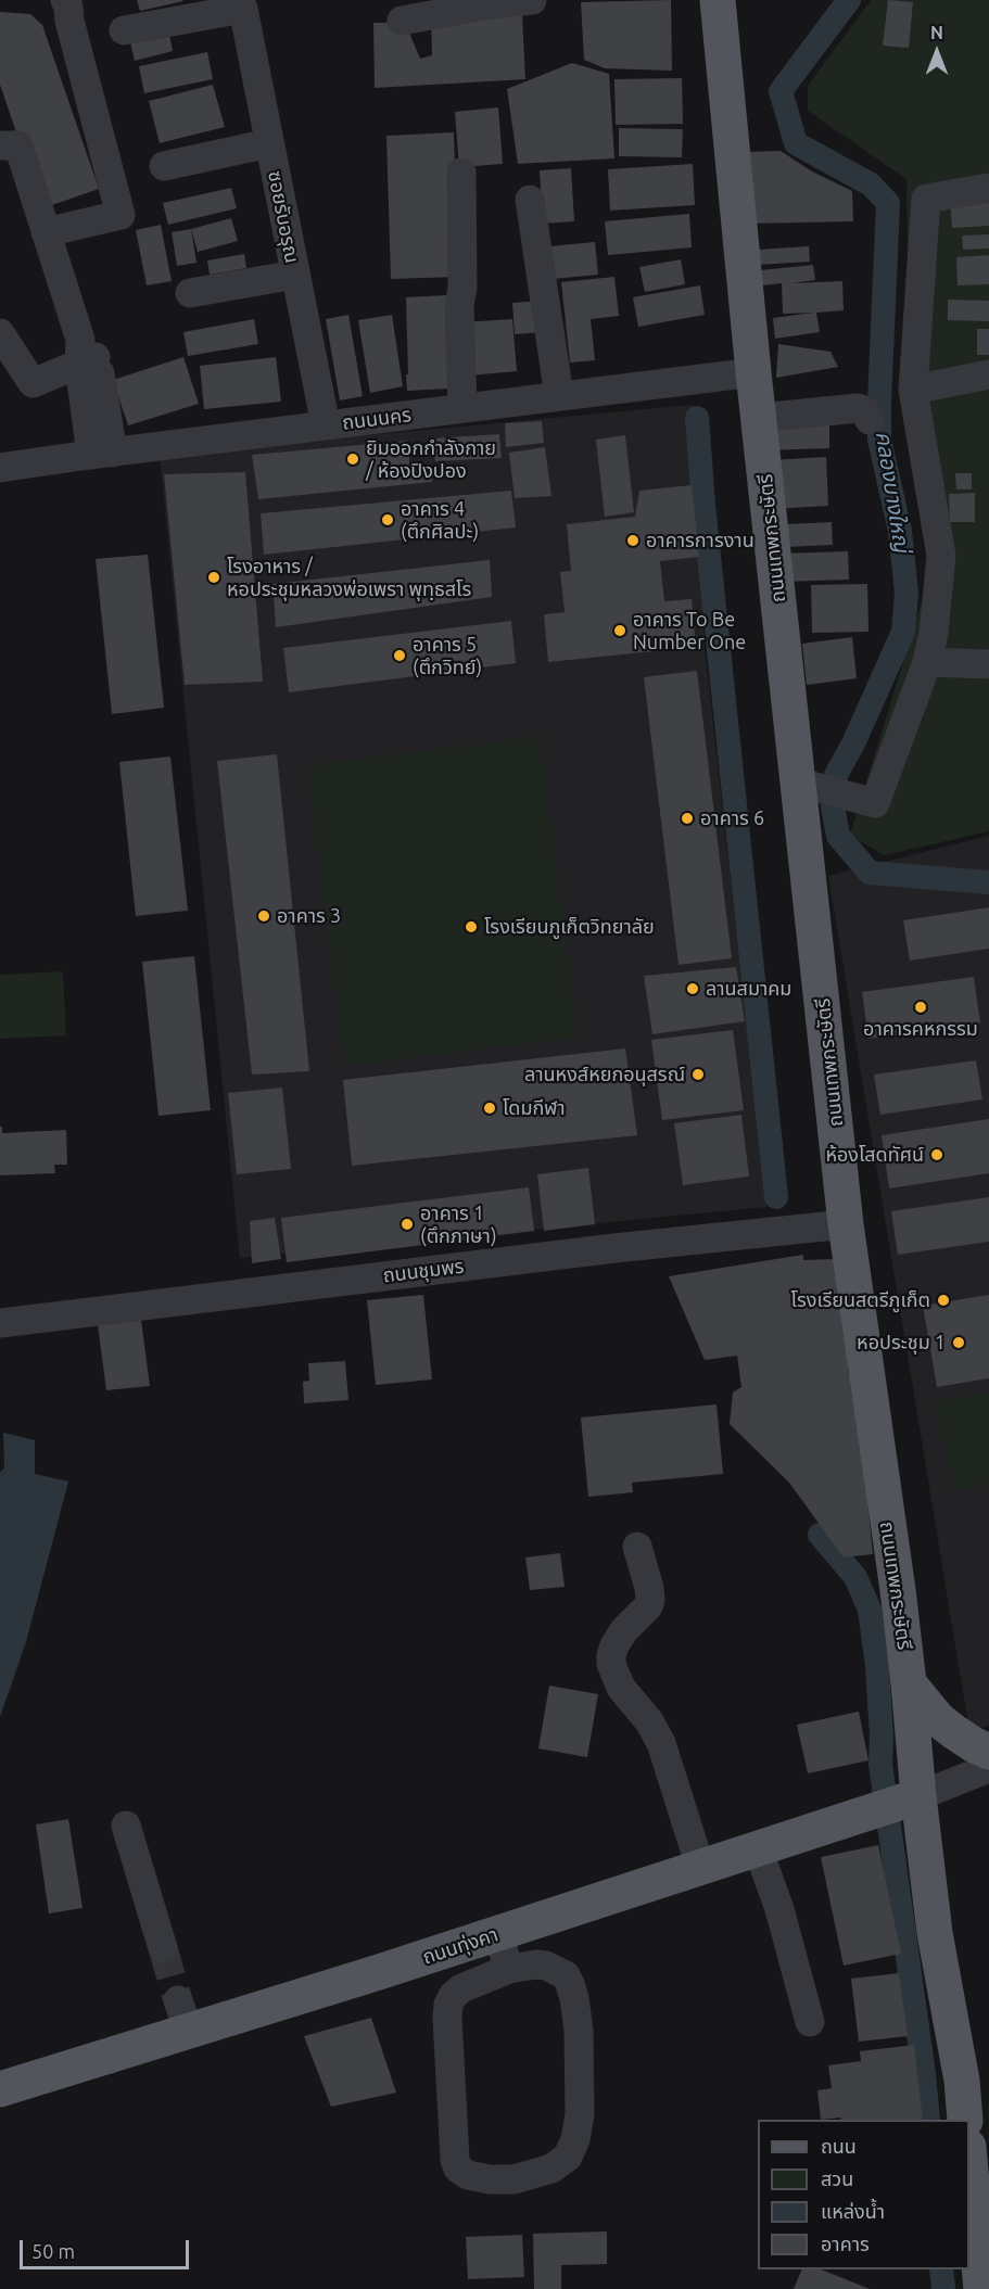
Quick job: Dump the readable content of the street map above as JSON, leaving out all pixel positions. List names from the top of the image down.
{
  "streets": {
    "main road": ["ถนนเทพกระษัตรี", "ถนนทุ่งคา"],
    "street": ["ซอยรับอรุณ", "ถนนนคร", "ถนนชุมพร"]
  },
  "crossings": [
    ["ซอยรับอรุณ", "ถนนนคร"],
    ["ถนนนคร", "ถนนเทพกระษัตรี"],
    ["ถนนเทพกระษัตรี", "ถนนชุมพร"],
    ["ถนนเทพกระษัตรี", "ถนนทุ่งคา"]
  ],
  "water": ["คลองบางใหญ่"],
  "places": [
    "ยิมออกกำลังกาย / ห้องปิงปอง",
    "อาคาร 4 (ตึกศิลปะ)",
    "อาคารการงาน",
    "โรงอาหาร / หอประชุมหลวงพ่อเพรา พุทฺธสโร",
    "อาคาร To Be Number One",
    "อาคาร 5 (ตึกวิทย์)",
    "อาคาร 6",
    "อาคาร 3",
    "โรงเรียนภูเก็ตวิทยาลัย",
    "ลานสมาคม",
    "อาคารคหกรรม",
    "ลานหงส์หยกอนุสรณ์",
    "โดมกีฬา",
    "ห้องโสดทัศน์",
    "อาคาร 1 (ตึกภาษา)",
    "โรงเรียนสตรีภูเก็ต",
    "หอประชุม 1"
  ],
  "legend": [
    "ถนน",
    "สวน",
    "แหล่งน้ำ",
    "อาคาร"
  ],
  "scale_bar": "50 m",
  "north": "top"
}
